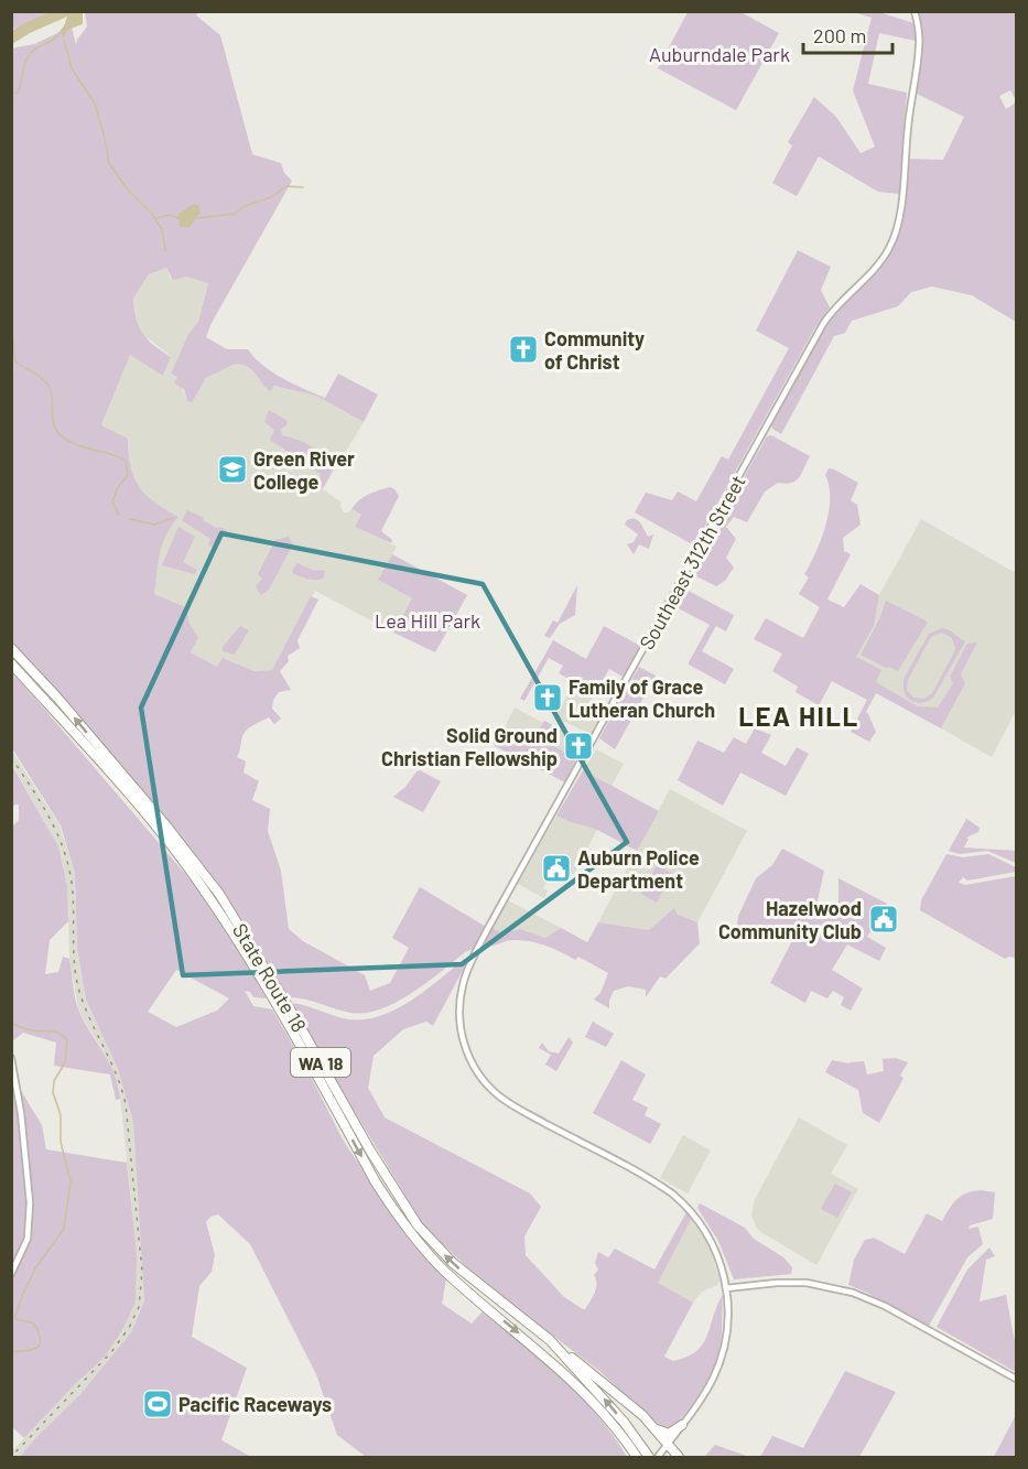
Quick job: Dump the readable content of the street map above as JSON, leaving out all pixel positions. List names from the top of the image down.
{
  "streets": {
    "highway": ["State Route 18", "WA 18"],
    "main road": ["Southeast 312th Street"]
  },
  "districts": ["LEA HILL"],
  "parks": ["Auburndale Park", "Lea Hill Park"],
  "places": {
    "church": ["Community of Christ", "Family of Grace Lutheran Church", "Solid Ground Christian Fellowship"],
    "school or university": ["Green River College"],
    "public building": ["Auburn Police Department", "Hazelwood Community Club"],
    "sports": ["Pacific Raceways"]
  },
  "scale_bar": "200 m"
}
